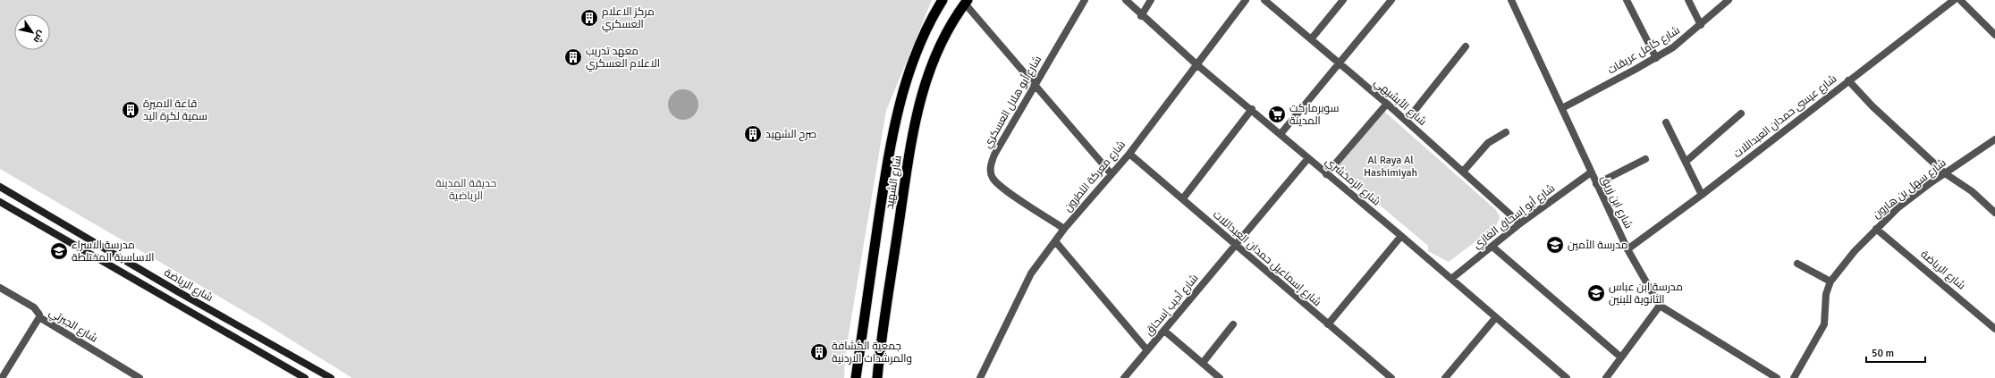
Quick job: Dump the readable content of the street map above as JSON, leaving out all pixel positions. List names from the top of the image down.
{
  "streets": {
    "highway": ["شارع الشهيد"],
    "main road": ["شارع الرياضة"],
    "street": [
      "شارع كامل عريقات",
      "شارع أبو هلال العسكري",
      "شارع الأبشيهي",
      "شارع عيسى حمدان العبداللات",
      "شارع معركة اللطرون",
      "شارع الزمخشري",
      "شارع سهل بن هارون",
      "شارع ابن زريق",
      "شارع أبو إسحاق الغازي",
      "شارع إسماعيل حمدان العبداللات",
      "شارع أديب إسحاق",
      "شارع الجبرتي"
    ]
  },
  "crossings": [
    ["شارع كامل عريقات", "شارع ابن زريق"],
    ["شارع أبو هلال العسكري", "شارع معركة اللطرون"],
    ["شارع الأبشيهي", "شارع أبو إسحاق الغازي"],
    ["شارع عيسى حمدان العبداللات", "شارع ابن زريق"],
    ["شارع معركة اللطرون", "شارع الزمخشري"],
    ["شارع معركة اللطرون", "شارع إسماعيل حمدان العبداللات"],
    ["شارع الزمخشري", "شارع أبو إسحاق الغازي"],
    ["شارع الزمخشري", "شارع أديب إسحاق"],
    ["شارع سهل بن هارون", "شارع الرياضة"],
    ["شارع ابن زريق", "شارع أبو إسحاق الغازي"],
    ["شارع إسماعيل حمدان العبداللات", "شارع أديب إسحاق"]
  ],
  "parks": ["Al Raya Al Hashimiyah", "حديقة المدينة الرياضية"],
  "places": {
    "building": [
      "مركز الاعلام العسكري",
      "معهد تدريب الاعلام العسكري",
      "قاعة الاميرة سمية لكرة اليد",
      "صرح الشهيد",
      "جمعية الكشافة والمرشدات الاردنية"
    ],
    "supermarket": ["سوبرماركت المدينة"],
    "school or university": ["مدرسة الأمين", "مدرسة الاسراء الاساسية المختلطة", "مدرسة ابن عباس الثانوية للبنين"]
  },
  "scale_bar": "50 m",
  "north": "bottom right"
}
